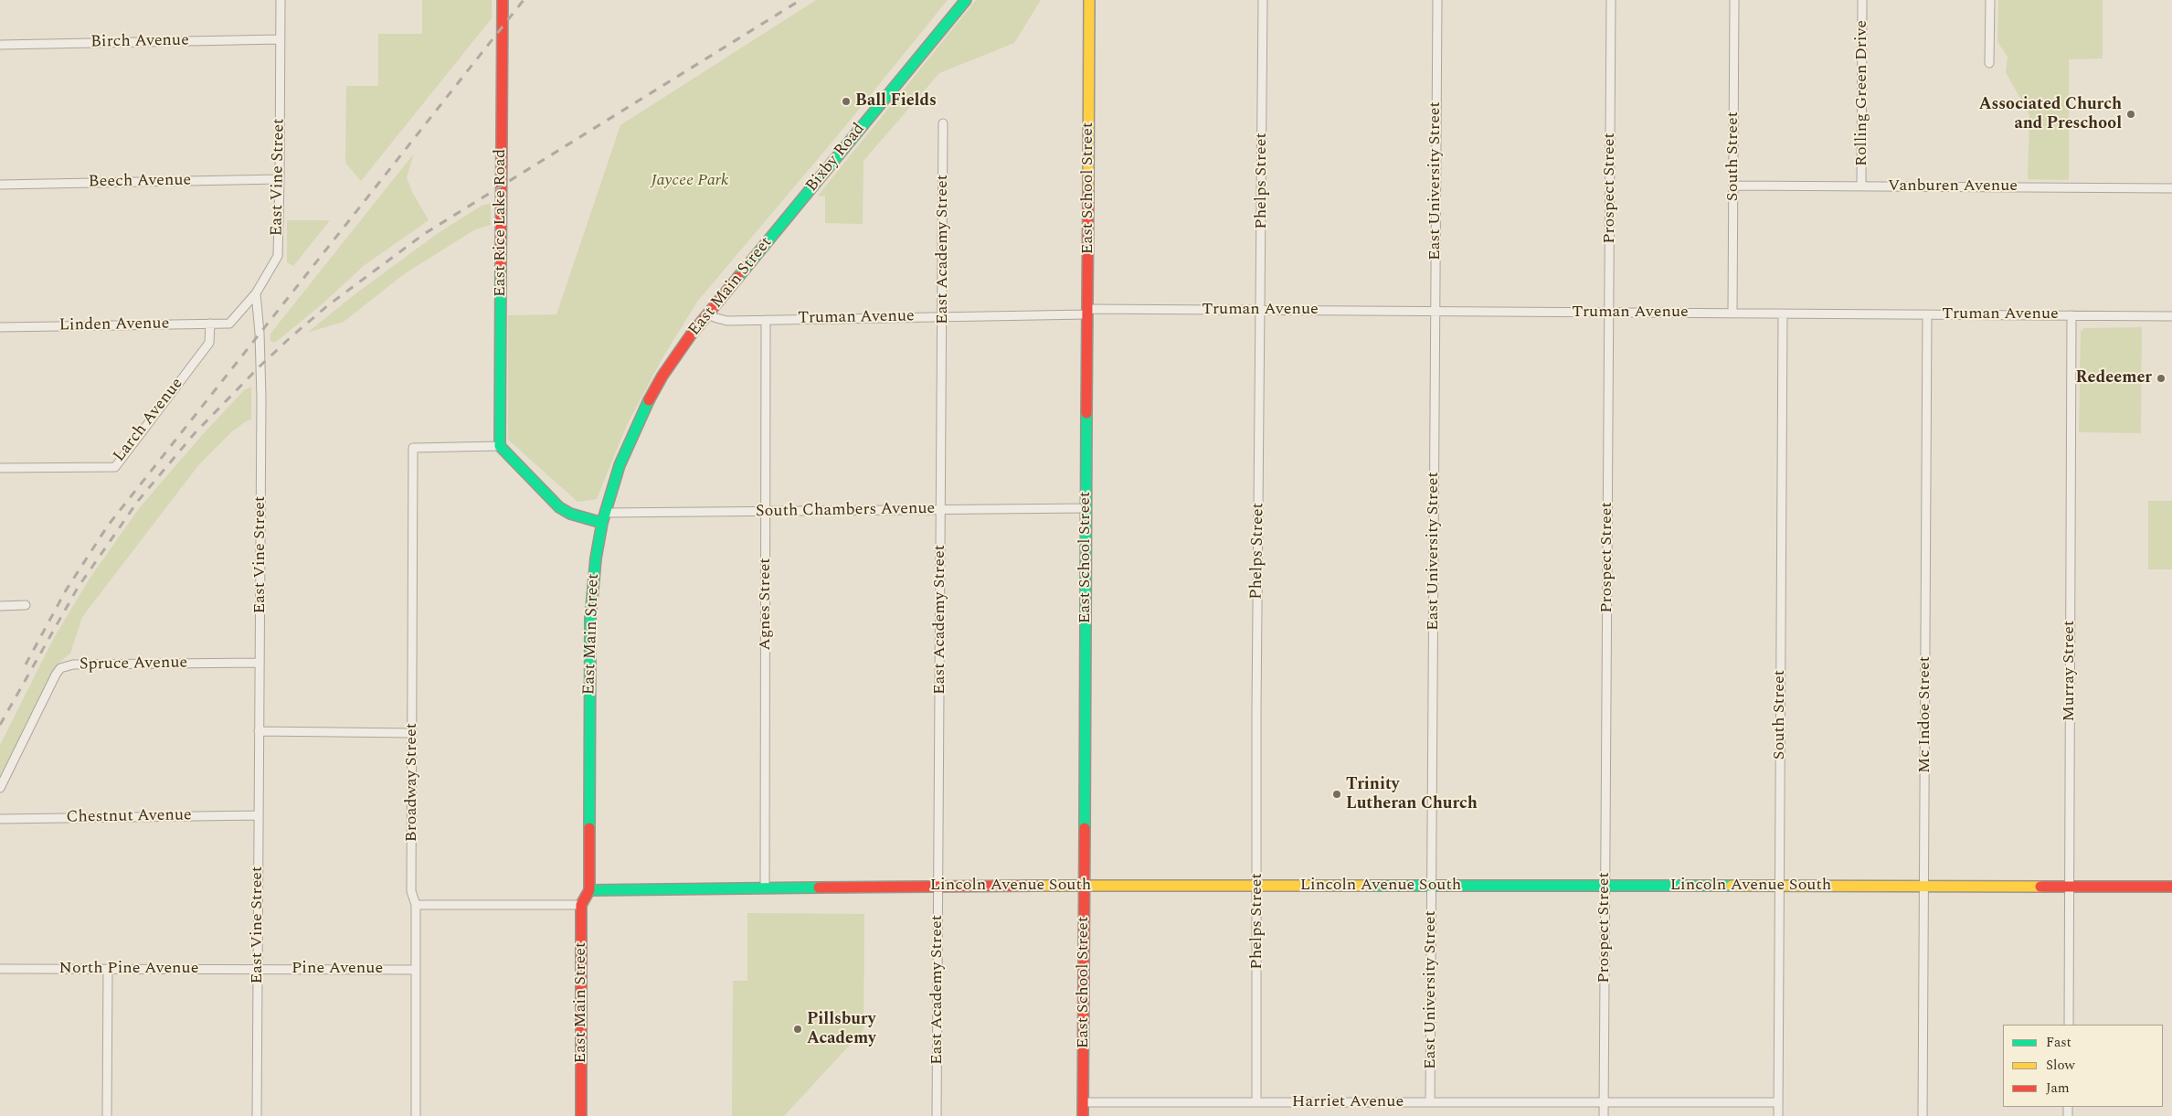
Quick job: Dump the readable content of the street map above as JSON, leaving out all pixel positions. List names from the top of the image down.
{
  "streets": {
    "street": [
      "Birch Avenue",
      "Rolling Green Drive",
      "South Street",
      "Bixby Road",
      "East Vine Street",
      "Phelps Street",
      "East University Street",
      "Beech Avenue",
      "Vanburen Avenue",
      "East School Street",
      "Prospect Street",
      "East Rice Lake Road",
      "East Academy Street",
      "East Main Street",
      "Truman Avenue",
      "Linden Avenue",
      "Larch Avenue",
      "South Chambers Avenue",
      "Agnes Street",
      "Spruce Avenue",
      "Murray Street",
      "Mc Indoe Street",
      "Broadway Street",
      "Chestnut Avenue",
      "Lincoln Avenue South",
      "North Pine Avenue",
      "Pine Avenue",
      "Harriet Avenue"
    ]
  },
  "crossings": [
    ["Birch Avenue", "East Vine Street"],
    ["Rolling Green Drive", "Vanburen Avenue"],
    ["South Street", "Vanburen Avenue"],
    ["South Street", "Truman Avenue"],
    ["South Street", "Lincoln Avenue South"],
    ["South Street", "Harriet Avenue"],
    ["Bixby Road", "East Main Street"],
    ["East Vine Street", "Beech Avenue"],
    ["East Vine Street", "Linden Avenue"],
    ["East Vine Street", "Spruce Avenue"],
    ["East Vine Street", "Chestnut Avenue"],
    ["East Vine Street", "North Pine Avenue"],
    ["East Vine Street", "Pine Avenue"],
    ["Phelps Street", "Truman Avenue"],
    ["Phelps Street", "Lincoln Avenue South"],
    ["Phelps Street", "Harriet Avenue"],
    ["East University Street", "Truman Avenue"],
    ["East University Street", "Lincoln Avenue South"],
    ["East University Street", "Harriet Avenue"],
    ["East School Street", "Truman Avenue"],
    ["East School Street", "South Chambers Avenue"],
    ["East School Street", "Lincoln Avenue South"],
    ["East School Street", "Harriet Avenue"],
    ["Prospect Street", "Truman Avenue"],
    ["Prospect Street", "Lincoln Avenue South"],
    ["Prospect Street", "Harriet Avenue"],
    ["East Rice Lake Road", "South Chambers Avenue"],
    ["East Rice Lake Road", "Broadway Street"],
    ["East Academy Street", "Truman Avenue"],
    ["East Academy Street", "South Chambers Avenue"],
    ["East Academy Street", "Lincoln Avenue South"],
    ["East Main Street", "Truman Avenue"],
    ["East Main Street", "South Chambers Avenue"],
    ["East Main Street", "Lincoln Avenue South"],
    ["Truman Avenue", "Agnes Street"],
    ["Truman Avenue", "Murray Street"],
    ["Truman Avenue", "Mc Indoe Street"],
    ["Linden Avenue", "Larch Avenue"],
    ["South Chambers Avenue", "Agnes Street"],
    ["South Chambers Avenue", "Broadway Street"],
    ["Agnes Street", "Lincoln Avenue South"],
    ["Murray Street", "Lincoln Avenue South"],
    ["Mc Indoe Street", "Lincoln Avenue South"],
    ["Broadway Street", "Pine Avenue"],
    ["North Pine Avenue", "Pine Avenue"]
  ],
  "parks": ["Jaycee Park"],
  "places": [
    "Ball Fields",
    "Associated Church and Preschool",
    "Redeemer",
    "Trinity Lutheran Church",
    "Pillsbury Academy"
  ],
  "legend": ["Fast", "Slow", "Jam"]
}
